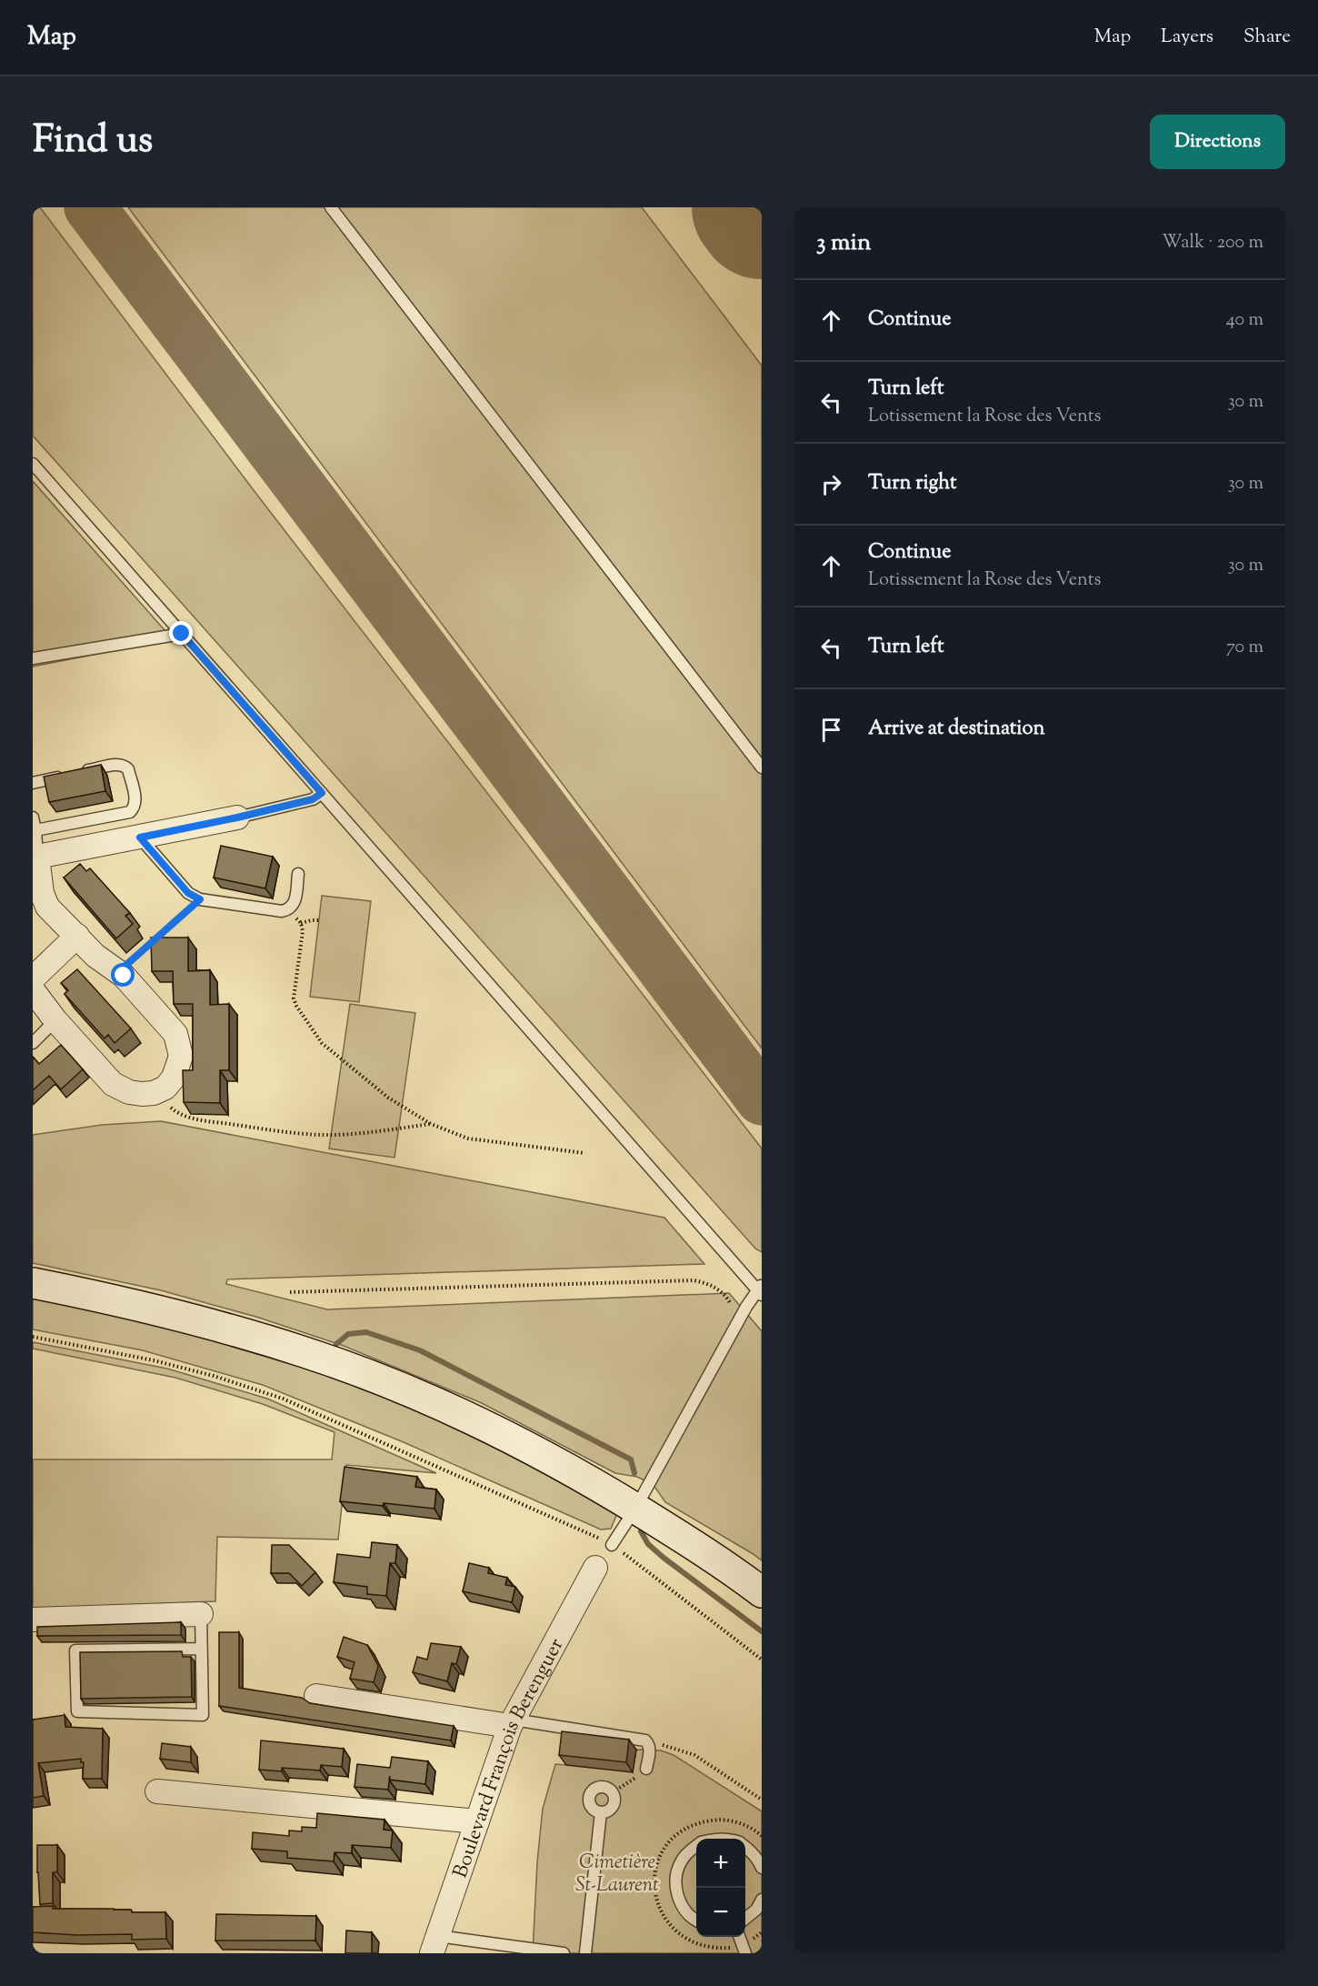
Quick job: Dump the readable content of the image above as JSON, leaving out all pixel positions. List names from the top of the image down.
{
  "streets": {
    "street": ["Boulevard François Berenguer"]
  },
  "parks": ["Cimetière St-Laurent"],
  "page": {
    "header": "Map",
    "nav": ["Map", "Layers", "Share"],
    "title": "Find us",
    "buttons": "Directions",
    "heading": ["3 min", "Walk · 200 m"],
    "list": [
      ["Continue", "40 m"],
      ["Turn left", "Lotissement la Rose des Vents", "30 m"],
      ["Turn right", "30 m"],
      ["Continue", "Lotissement la Rose des Vents", "30 m"],
      ["Turn left", "70 m"],
      "Arrive at destination"
    ],
    "map_buttons": ["+", "−"]
  }
}
